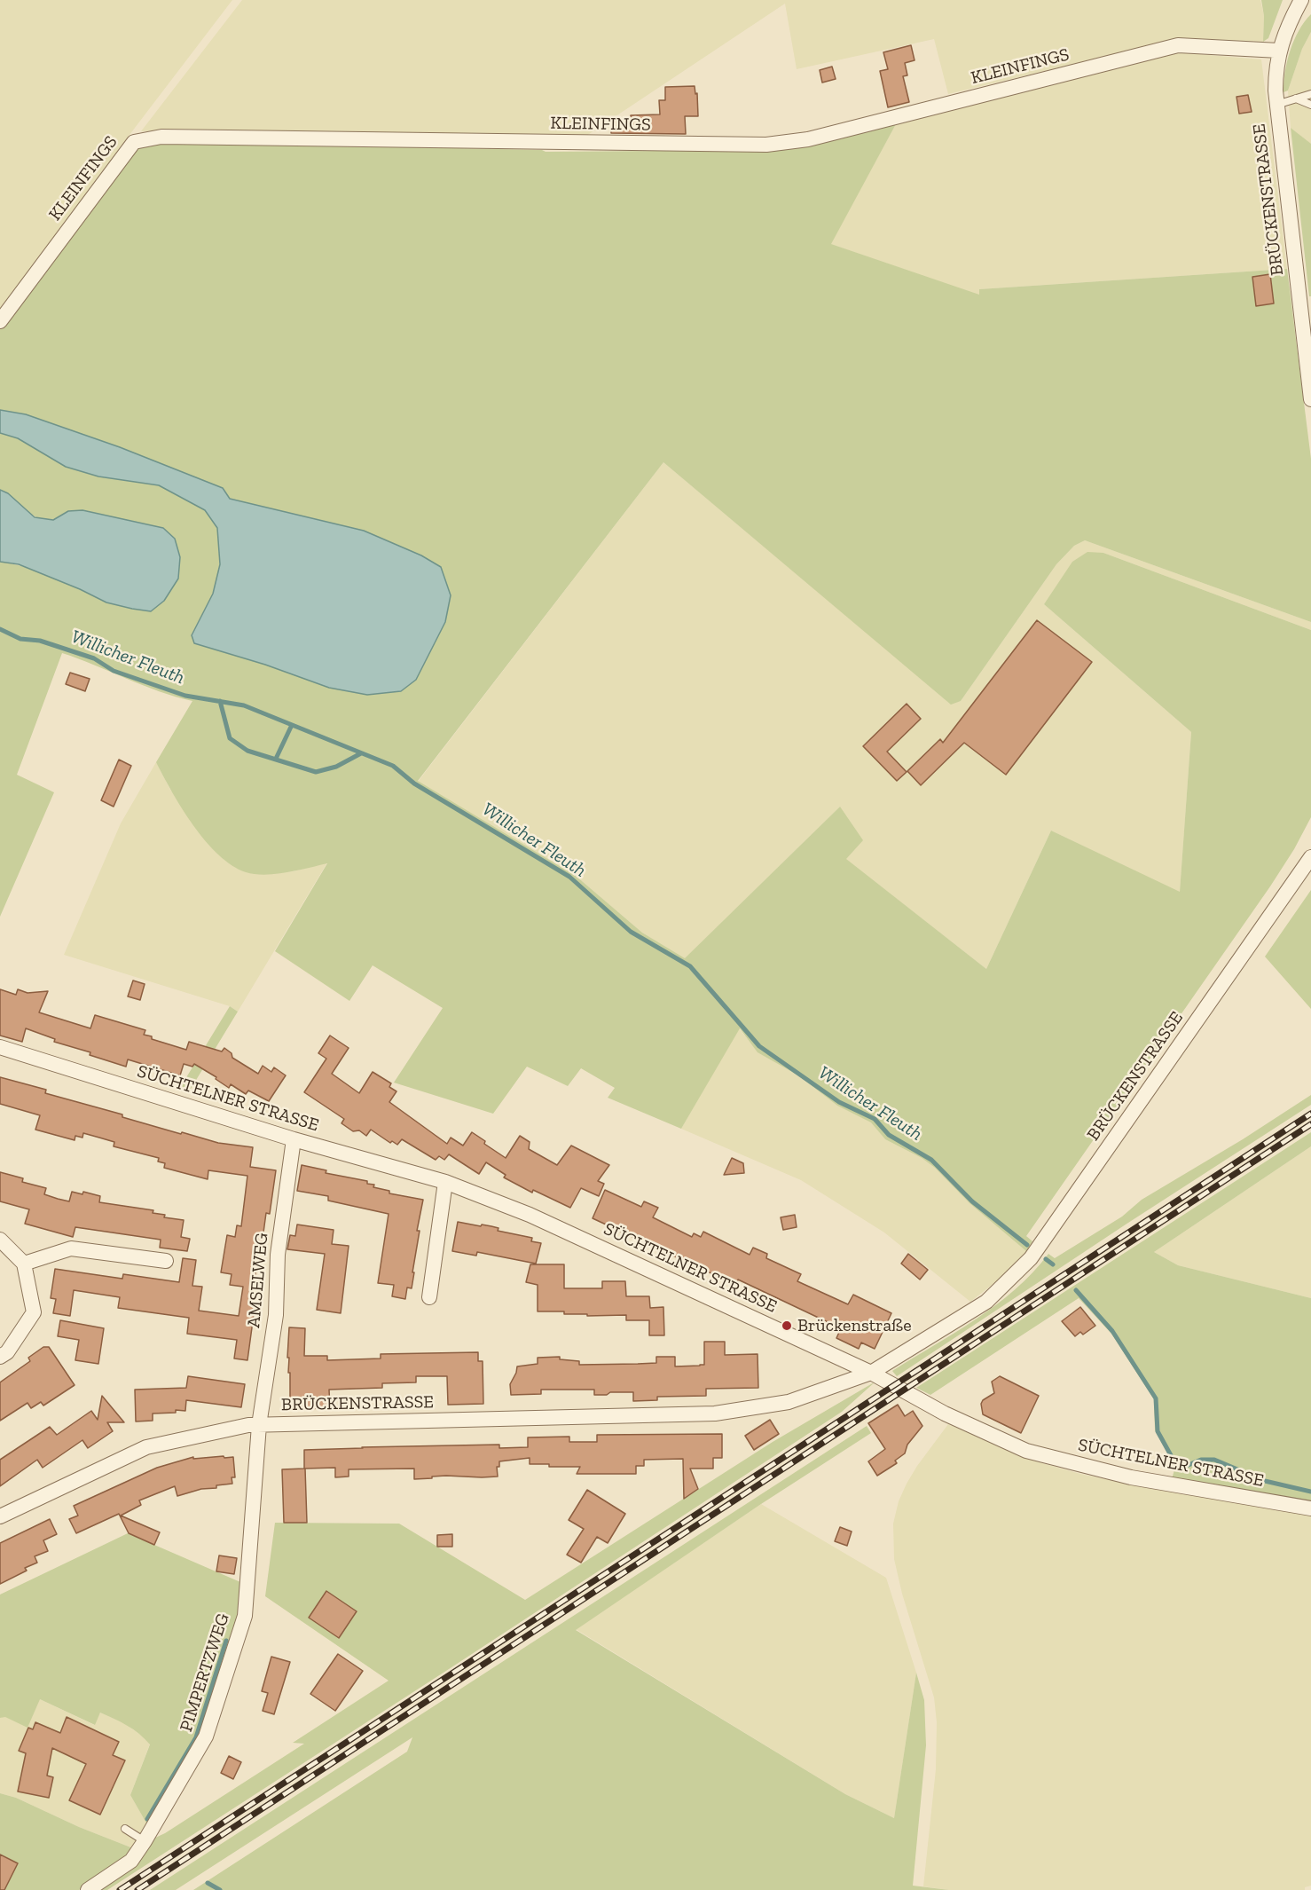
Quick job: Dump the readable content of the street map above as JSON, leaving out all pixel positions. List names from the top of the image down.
{
  "streets": {
    "street": [
      "KLEINFINGS",
      "BRÜCKENSTRASSE",
      "SÜCHTELNER STRASSE",
      "AMSELWEG",
      "PIMPERTZWEG"
    ]
  },
  "crossings": [
    ["KLEINFINGS", "BRÜCKENSTRASSE"],
    ["BRÜCKENSTRASSE", "SÜCHTELNER STRASSE"],
    ["BRÜCKENSTRASSE", "AMSELWEG"],
    ["BRÜCKENSTRASSE", "PIMPERTZWEG"],
    ["SÜCHTELNER STRASSE", "AMSELWEG"],
    ["AMSELWEG", "PIMPERTZWEG"]
  ],
  "water": ["Willicher Fleuth"],
  "places": ["Brückenstraße"]
}
